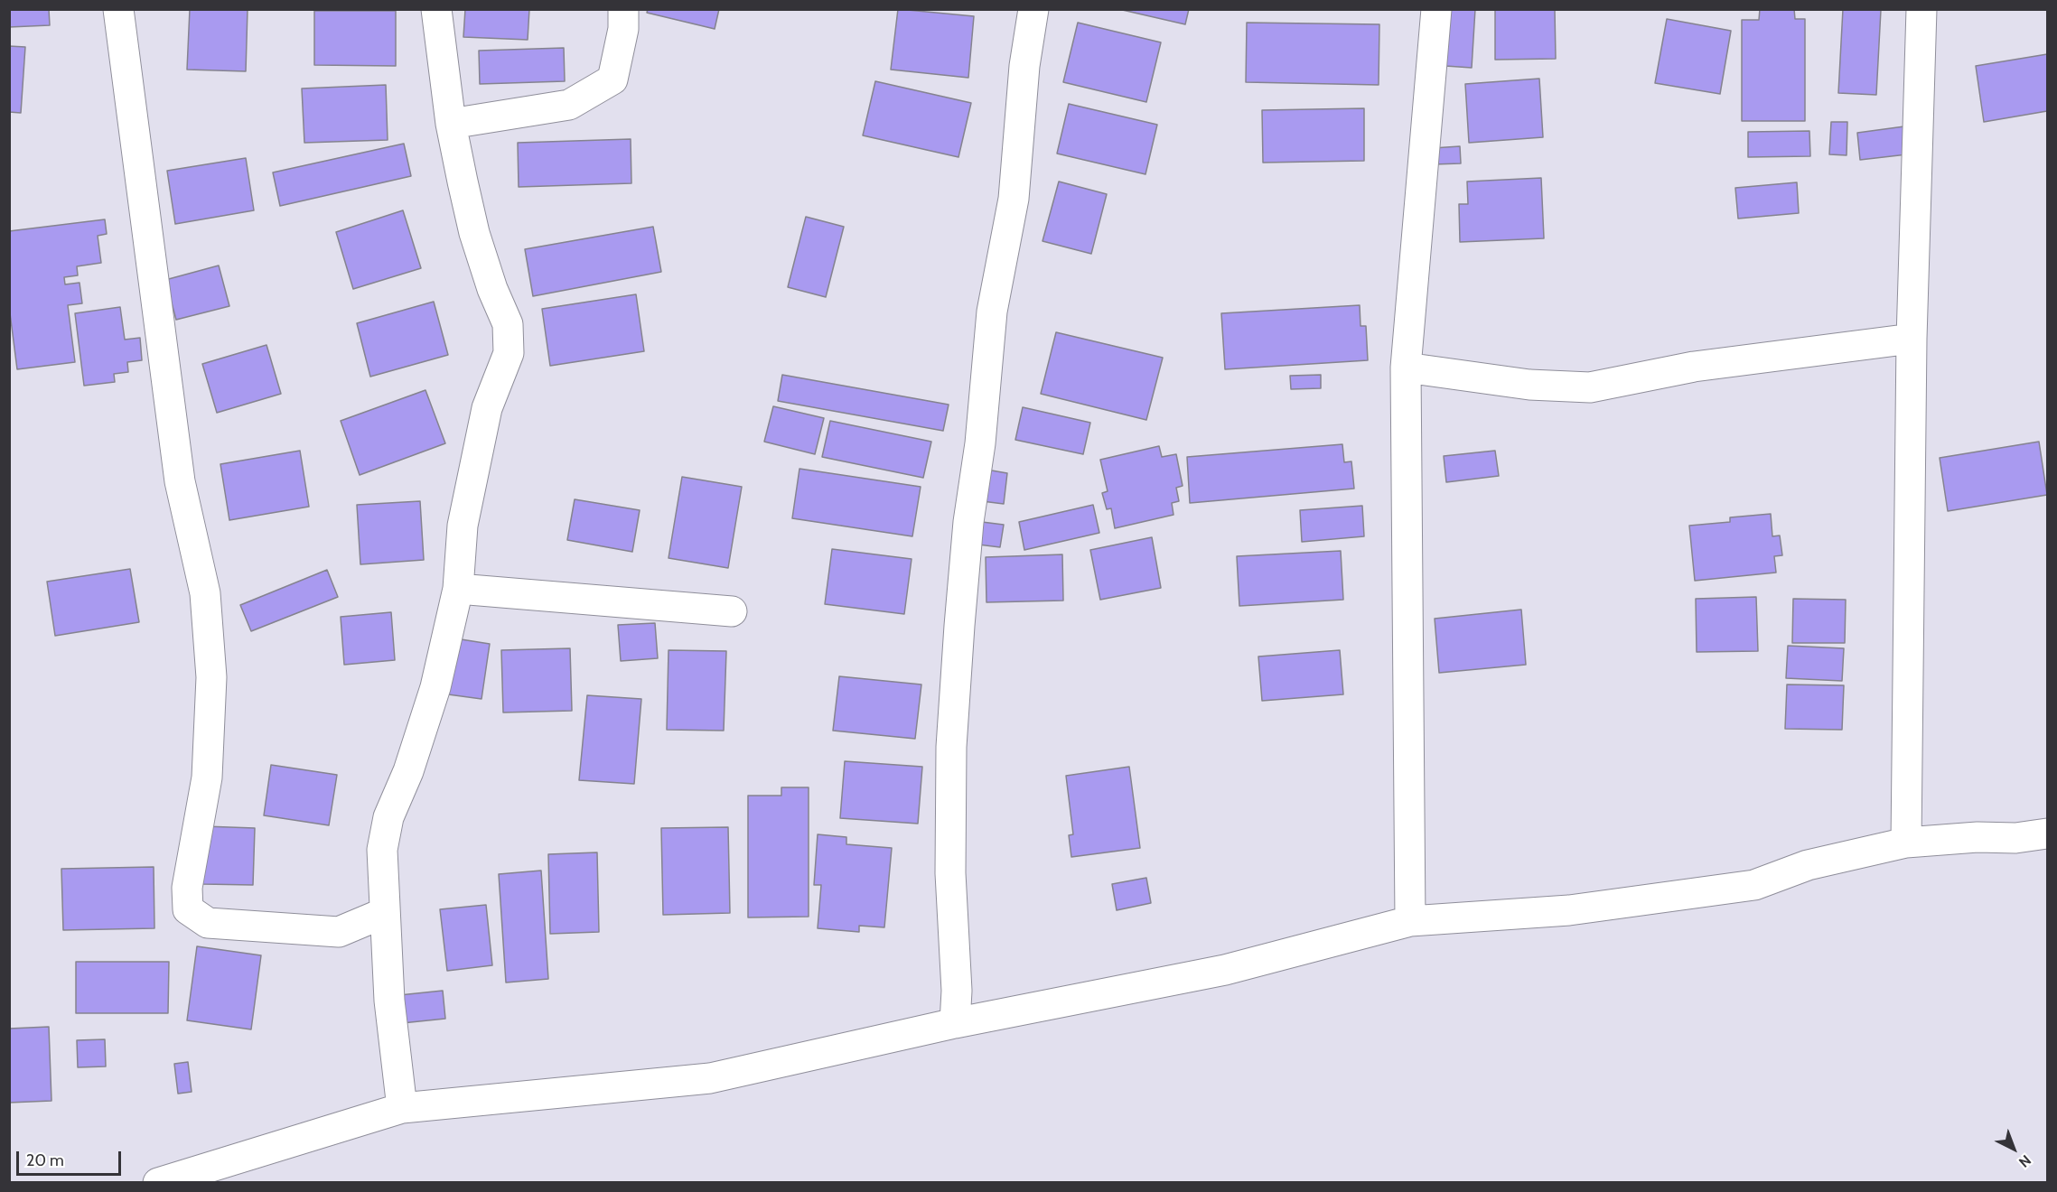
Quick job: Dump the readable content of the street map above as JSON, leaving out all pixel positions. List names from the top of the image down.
{
  "scale_bar": "20 m",
  "north": "bottom right"
}
